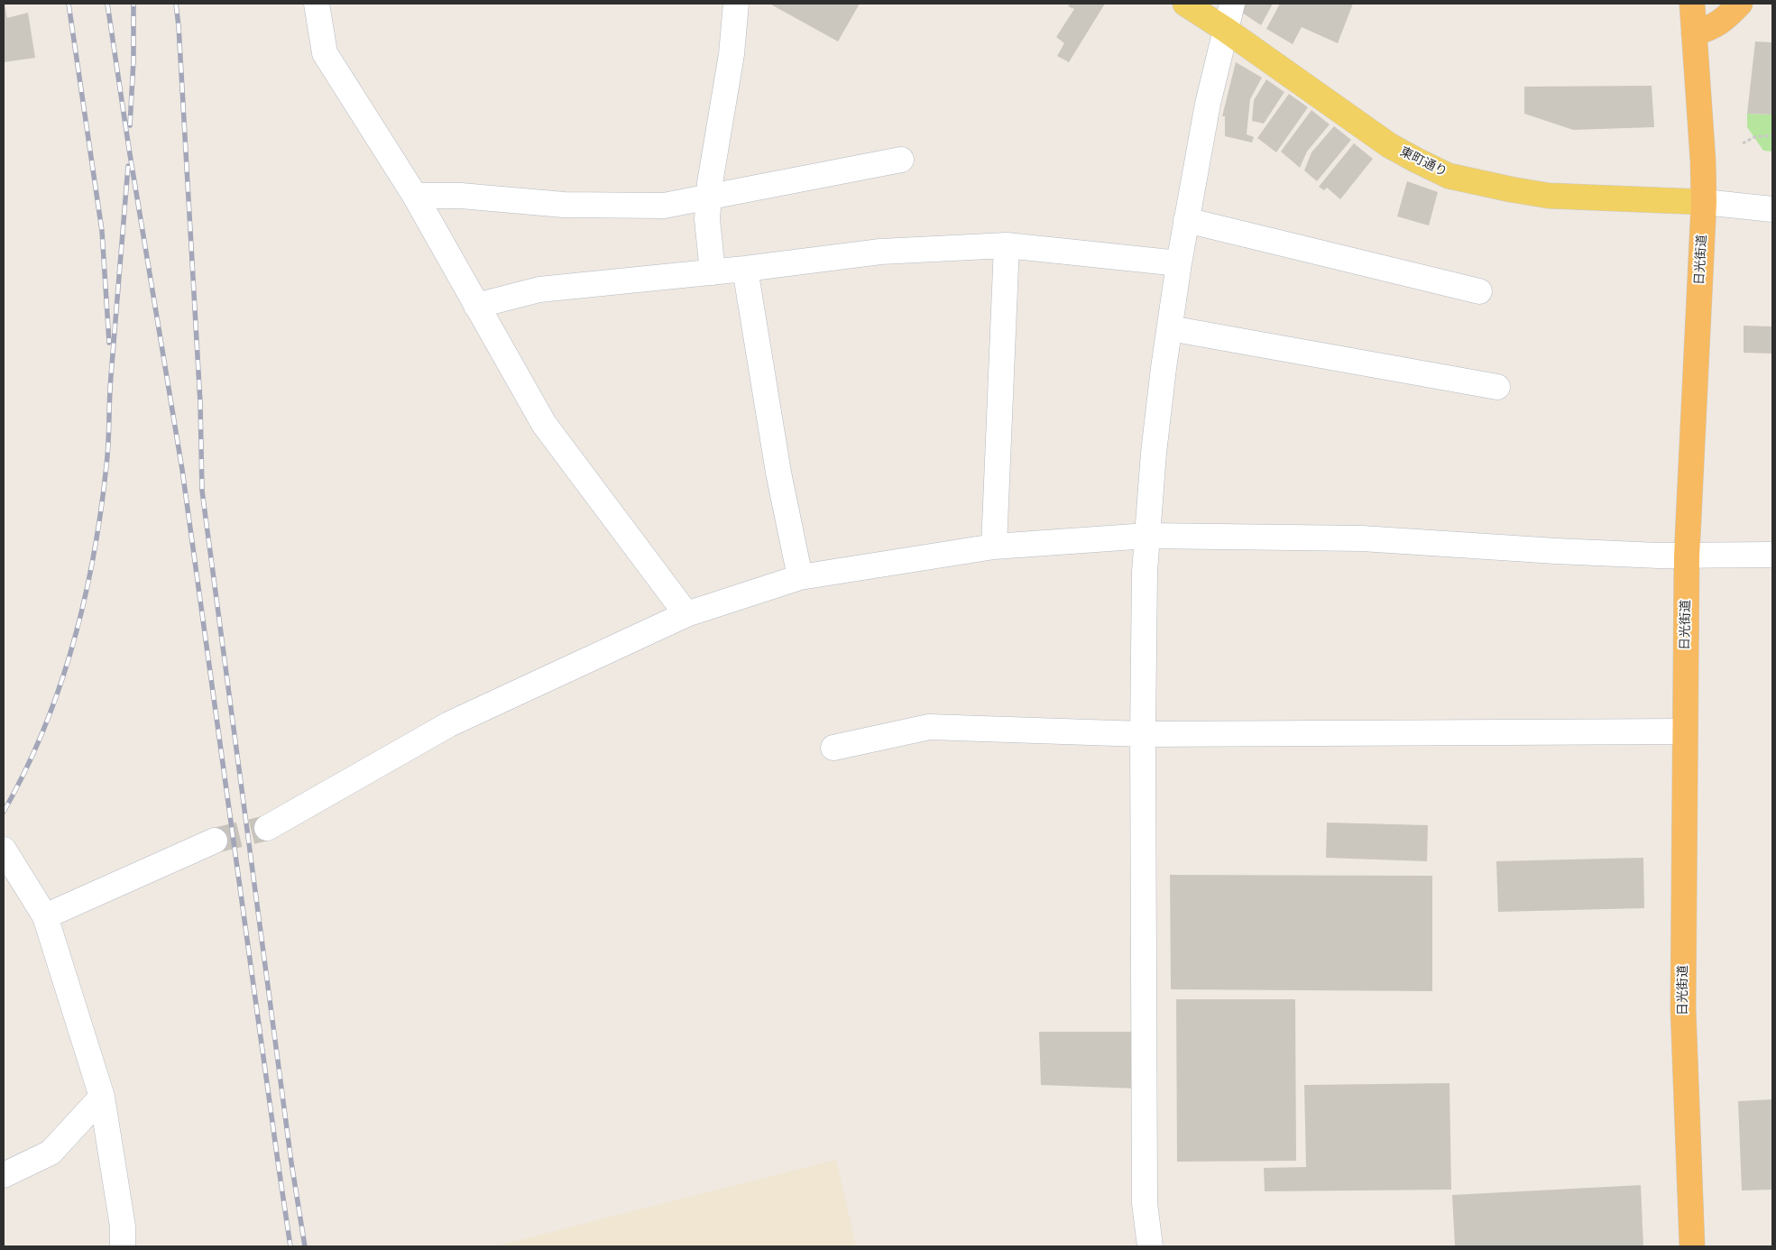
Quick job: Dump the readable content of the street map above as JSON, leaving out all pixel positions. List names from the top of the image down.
{
  "streets": {
    "highway": ["日光街道"],
    "main road": ["東町通り"]
  },
  "crossings": [
    ["東町通り", "日光街道"]
  ]
}
